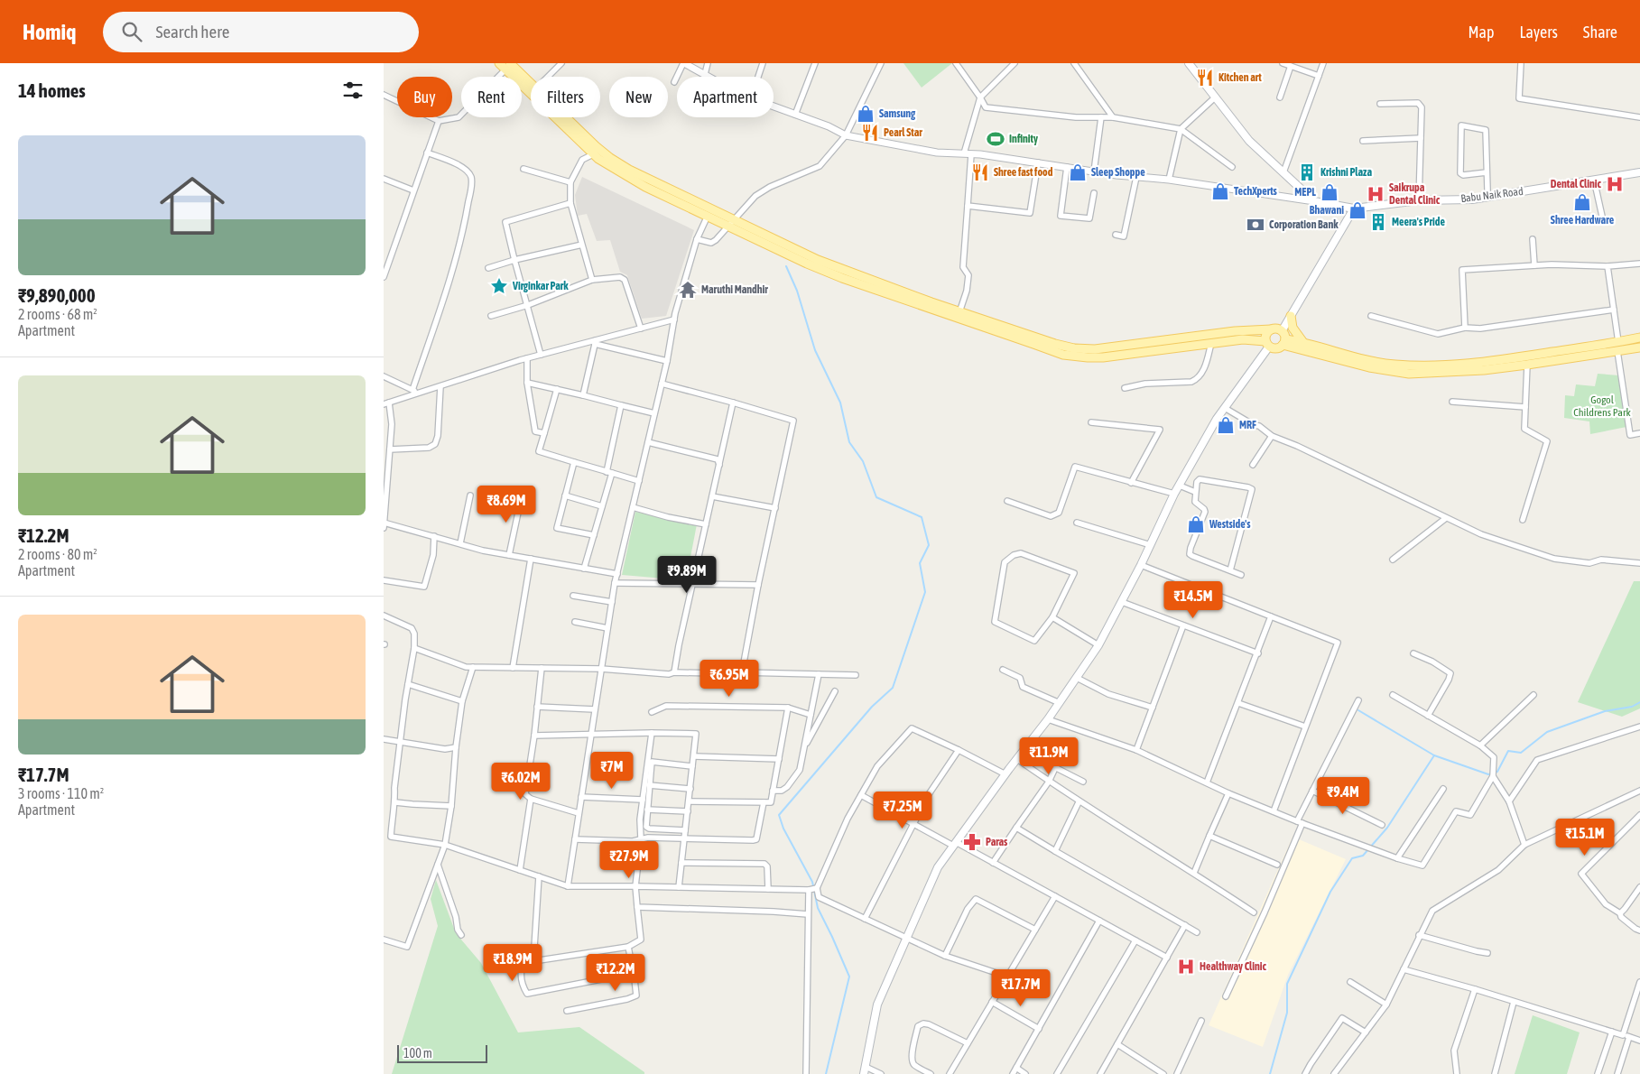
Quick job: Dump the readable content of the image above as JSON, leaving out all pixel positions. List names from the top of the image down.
{
  "streets": {
    "main road": ["Babu Naik Road"]
  },
  "parks": ["Gogol Childrens Park"],
  "places": {
    "restaurant": ["Kitchen art", "Pearl Star", "Shree fast food"],
    "shop": [
      "Samsung",
      "Sleep Shoppe",
      "TechXperts",
      "MEPL",
      "Shree Hardware",
      "Bhawani",
      "MRF",
      "Westside's"
    ],
    "sports": ["Infinity"],
    "building": ["Krishni Plaza", "Meera's Pride"],
    "hospital": ["Dental Clinic", "Saikrupa Dental Clinic", "Healthway Clinic"],
    "bank": ["Corporation Bank"],
    "place": ["Virginkar Park"],
    "temple": ["Maruthi Mandhir"],
    "pharmacy": ["Paras"]
  },
  "scale_bar": "100 m",
  "page": {
    "header": "Homiq",
    "search": "Search here",
    "nav": ["Map", "Layers", "Share"],
    "heading": "14 homes",
    "chip": [
      "Buy",
      "Rent",
      "Filters",
      "New",
      "Apartment"
    ],
    "list": [
      {
        "name": "₹9,890,000",
        "note": "2 rooms · 68 m² · Apartment"
      },
      {
        "name": "₹12.2M",
        "note": "2 rooms · 80 m² · Apartment"
      },
      {
        "name": "₹17.7M",
        "note": "3 rooms · 110 m² · Apartment"
      }
    ],
    "price": [
      "₹8.69M",
      "₹9.89M",
      "₹14.5M",
      "₹6.95M",
      "₹11.9M",
      "₹7M",
      "₹6.02M",
      "₹9.4M",
      "₹7.25M",
      "₹15.1M",
      "₹27.9M",
      "₹18.9M",
      "₹12.2M",
      "₹17.7M"
    ],
    "scale": "100 m"
  }
}
